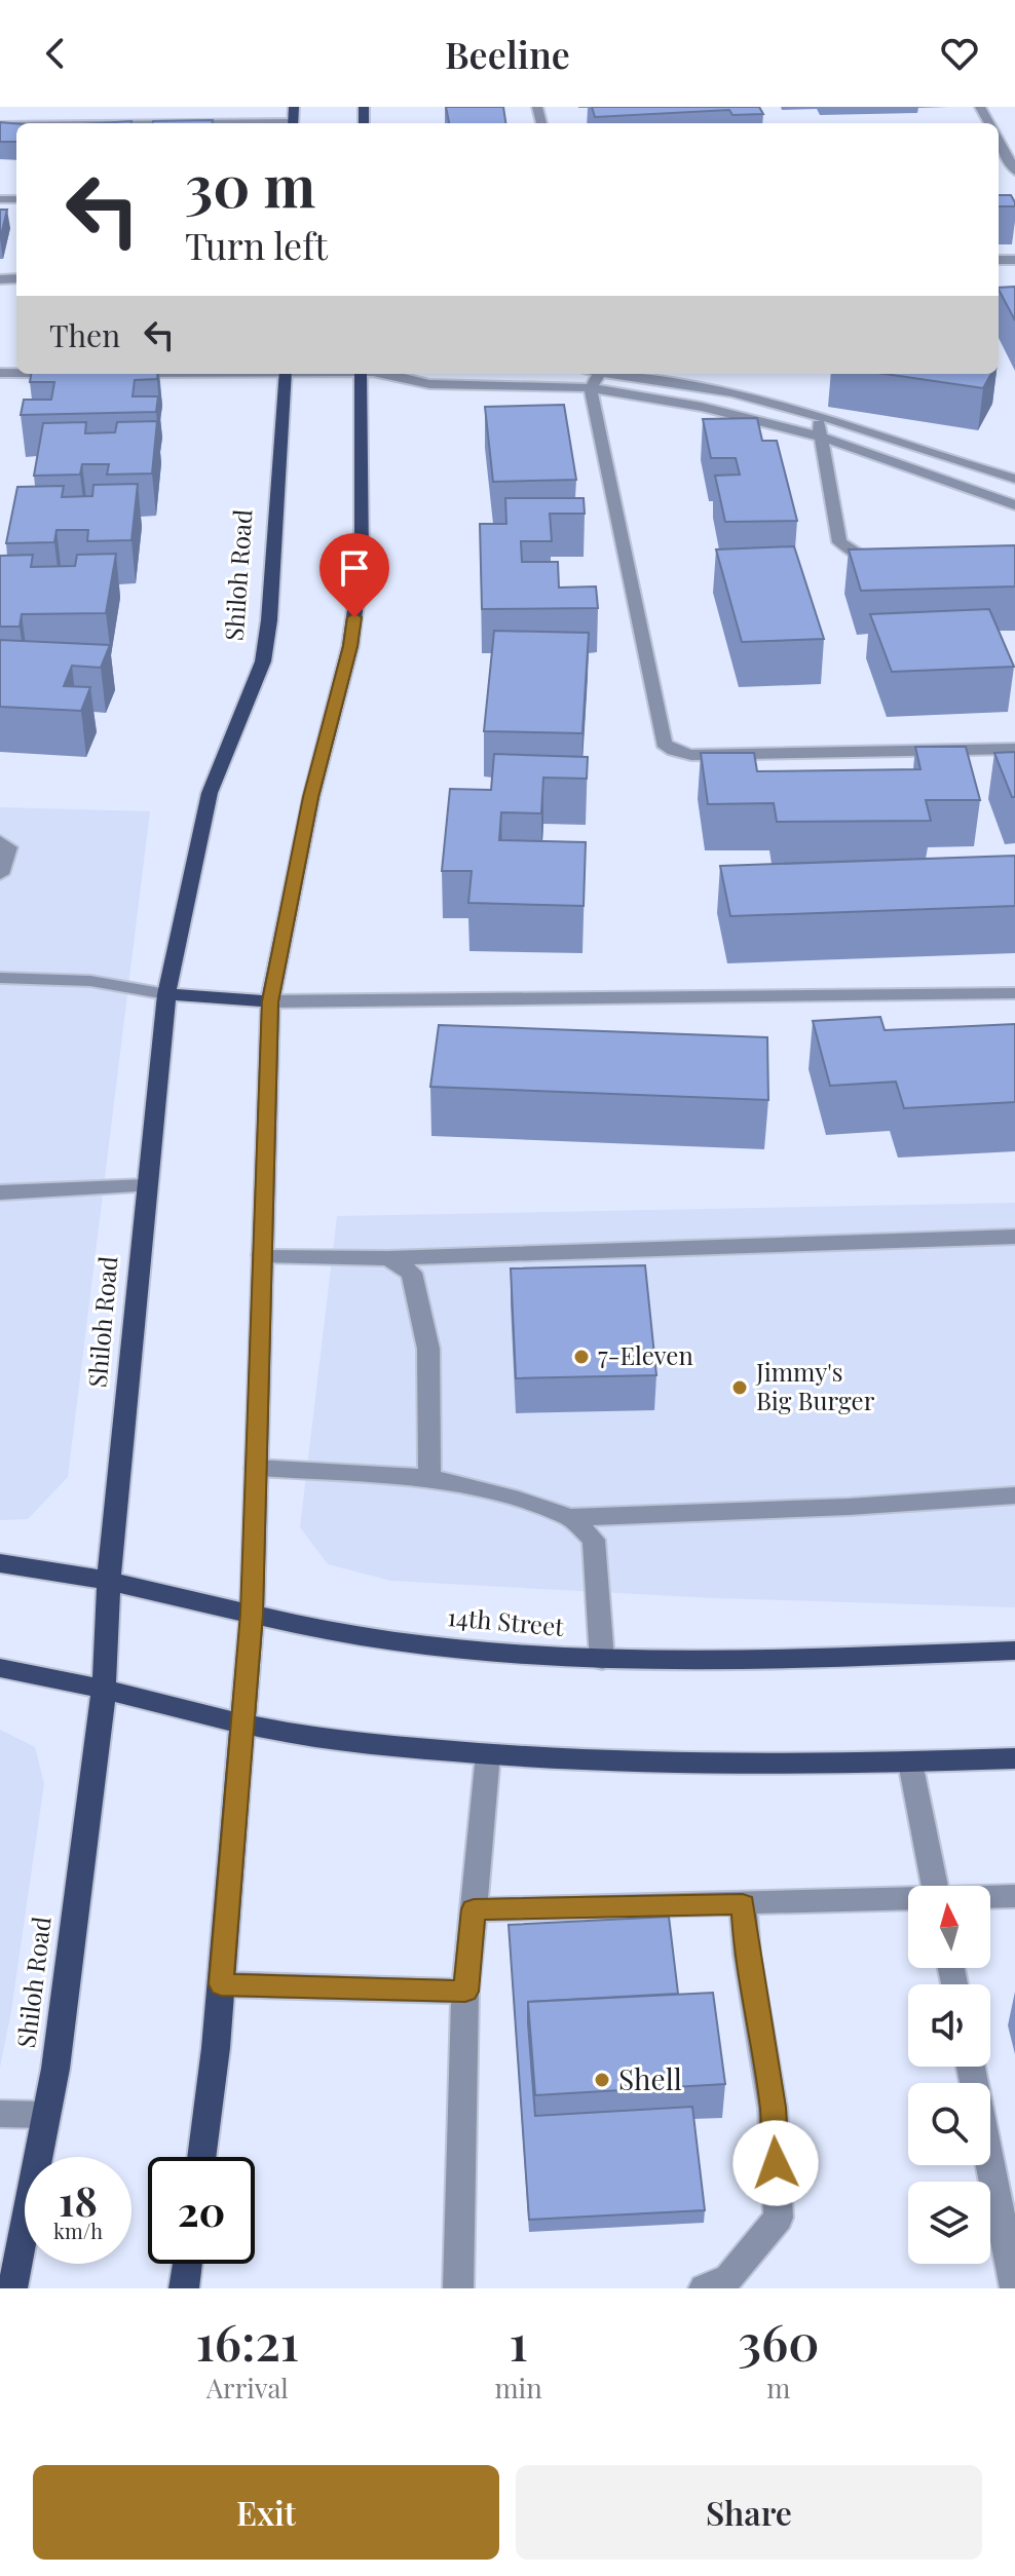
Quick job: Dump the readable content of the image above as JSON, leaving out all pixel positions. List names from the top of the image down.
{
  "streets": {
    "main road": ["Shiloh Road", "14th Street"]
  },
  "crossings": [
    ["Shiloh Road", "14th Street"]
  ],
  "places": ["7-Eleven", "Jimmy's Big Burger", "Shell"],
  "north": "top",
  "page": {
    "header": "Beeline",
    "turn": ["30 m", "Turn left"],
    "then": "Then",
    "speed": "18 km/h",
    "limit": "20",
    "eta": [
      "16:21",
      "Arrival",
      "1",
      "min",
      "360",
      "m"
    ],
    "buttons": ["Exit", "Share"]
  }
}
